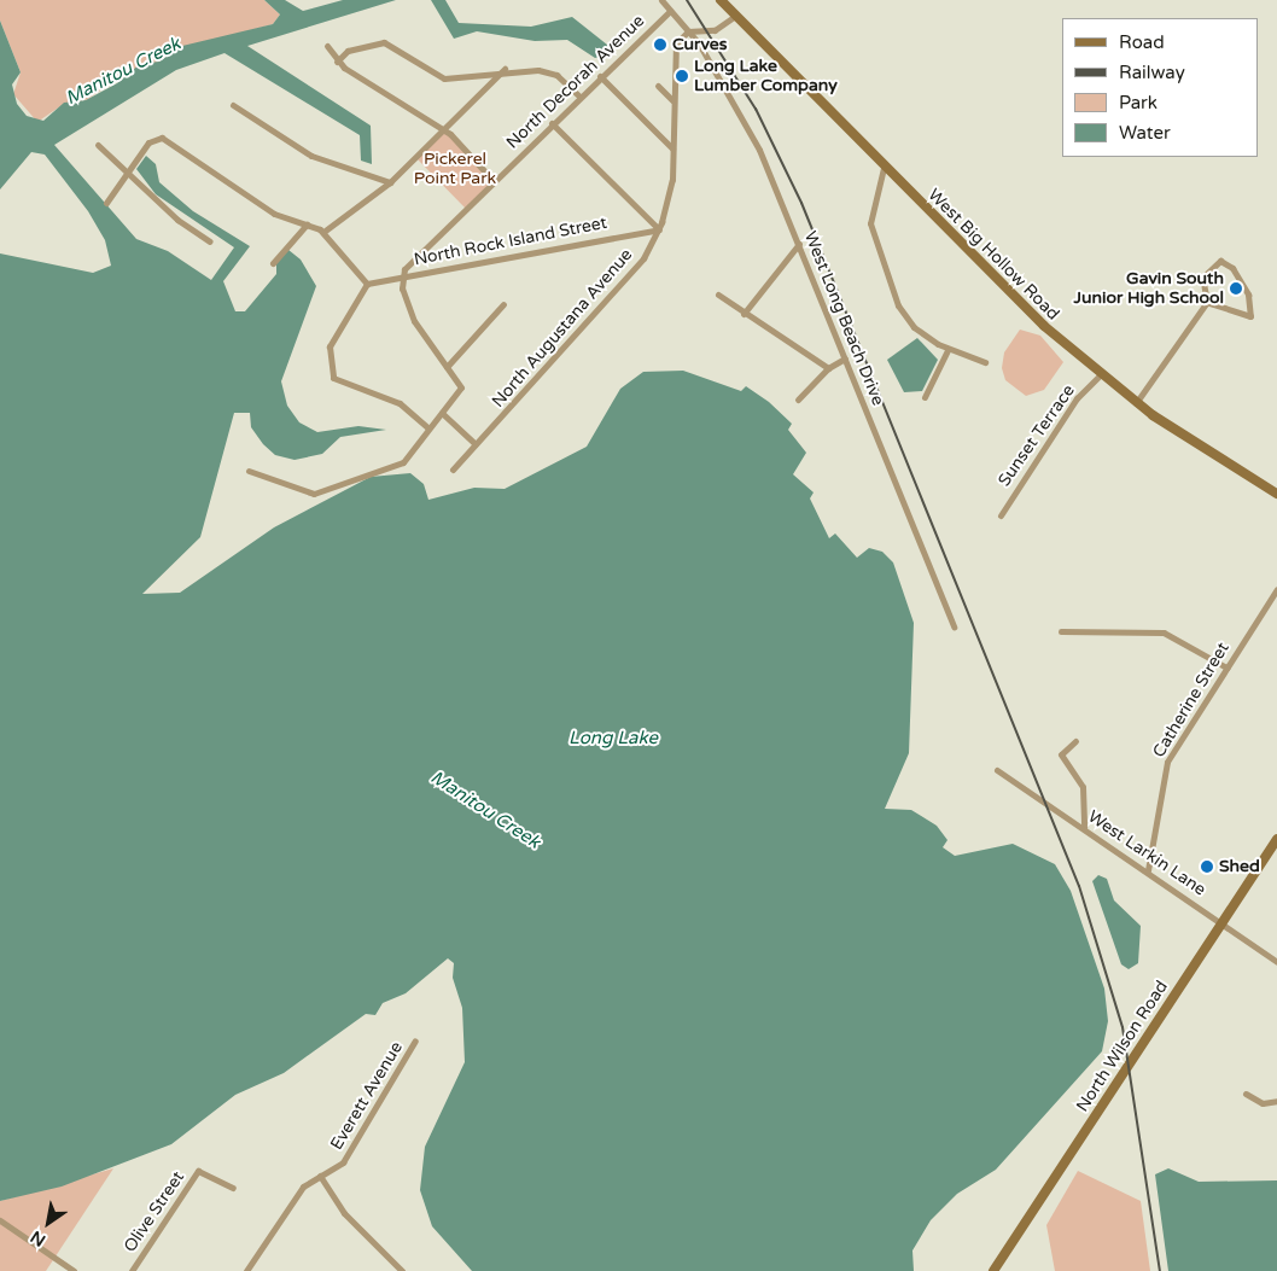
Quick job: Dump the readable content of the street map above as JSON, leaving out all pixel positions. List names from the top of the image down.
{
  "streets": {
    "main road": ["West Big Hollow Road", "North Wilson Road"],
    "street": [
      "North Decorah Avenue",
      "North Rock Island Street",
      "West Long Beach Drive",
      "North Augustana Avenue",
      "Sunset Terrace",
      "Catherine Street",
      "West Larkin Lane",
      "Everett Avenue",
      "Olive Street"
    ]
  },
  "crossings": [
    ["North Decorah Avenue", "North Rock Island Street"],
    ["North Decorah Avenue", "West Long Beach Drive"],
    ["North Rock Island Street", "North Augustana Avenue"],
    ["West Big Hollow Road", "Sunset Terrace"],
    ["West Long Beach Drive", "North Augustana Avenue"],
    ["Catherine Street", "West Larkin Lane"],
    ["West Larkin Lane", "North Wilson Road"]
  ],
  "water": ["Manitou Creek", "Long Lake"],
  "parks": ["Pickerel Point Park"],
  "places": [
    "Curves",
    "Long Lake Lumber Company",
    "Gavin South Junior High School",
    "Shed"
  ],
  "legend": [
    "Road",
    "Railway",
    "Park",
    "Water"
  ],
  "north": "bottom left"
}
